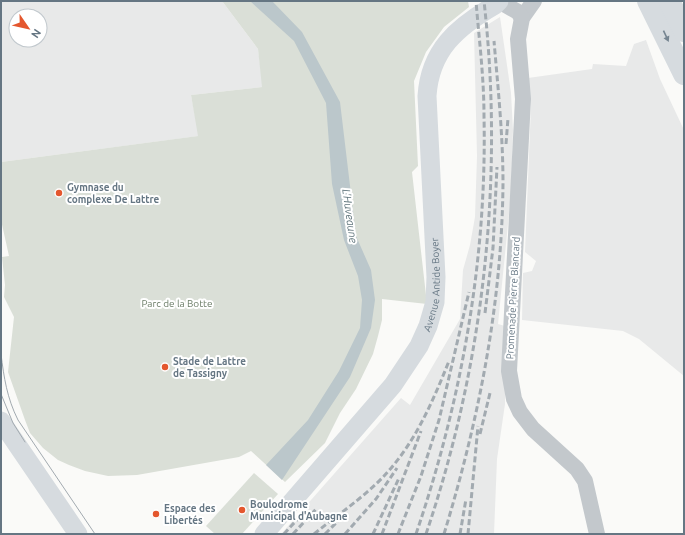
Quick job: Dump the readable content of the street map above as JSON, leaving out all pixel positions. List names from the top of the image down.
{
  "streets": {
    "main road": ["Avenue Antide Boyer"],
    "street": ["Promenade Pierre Blancard"]
  },
  "water": ["L'Huveaune"],
  "parks": ["Parc de la Botte"],
  "places": [
    "Gymnase du complexe De Lattre",
    "Stade de Lattre de Tassigny",
    "Boulodrome Municipal d'Aubagne",
    "Espace des Libertés"
  ],
  "north": "bottom right"
}
